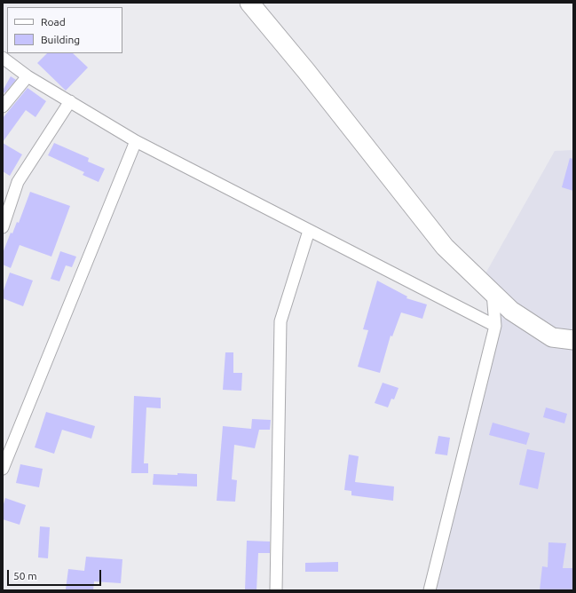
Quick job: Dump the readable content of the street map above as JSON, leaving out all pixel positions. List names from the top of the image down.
{
  "legend": ["Road", "Building"],
  "scale_bar": "50 m"
}
